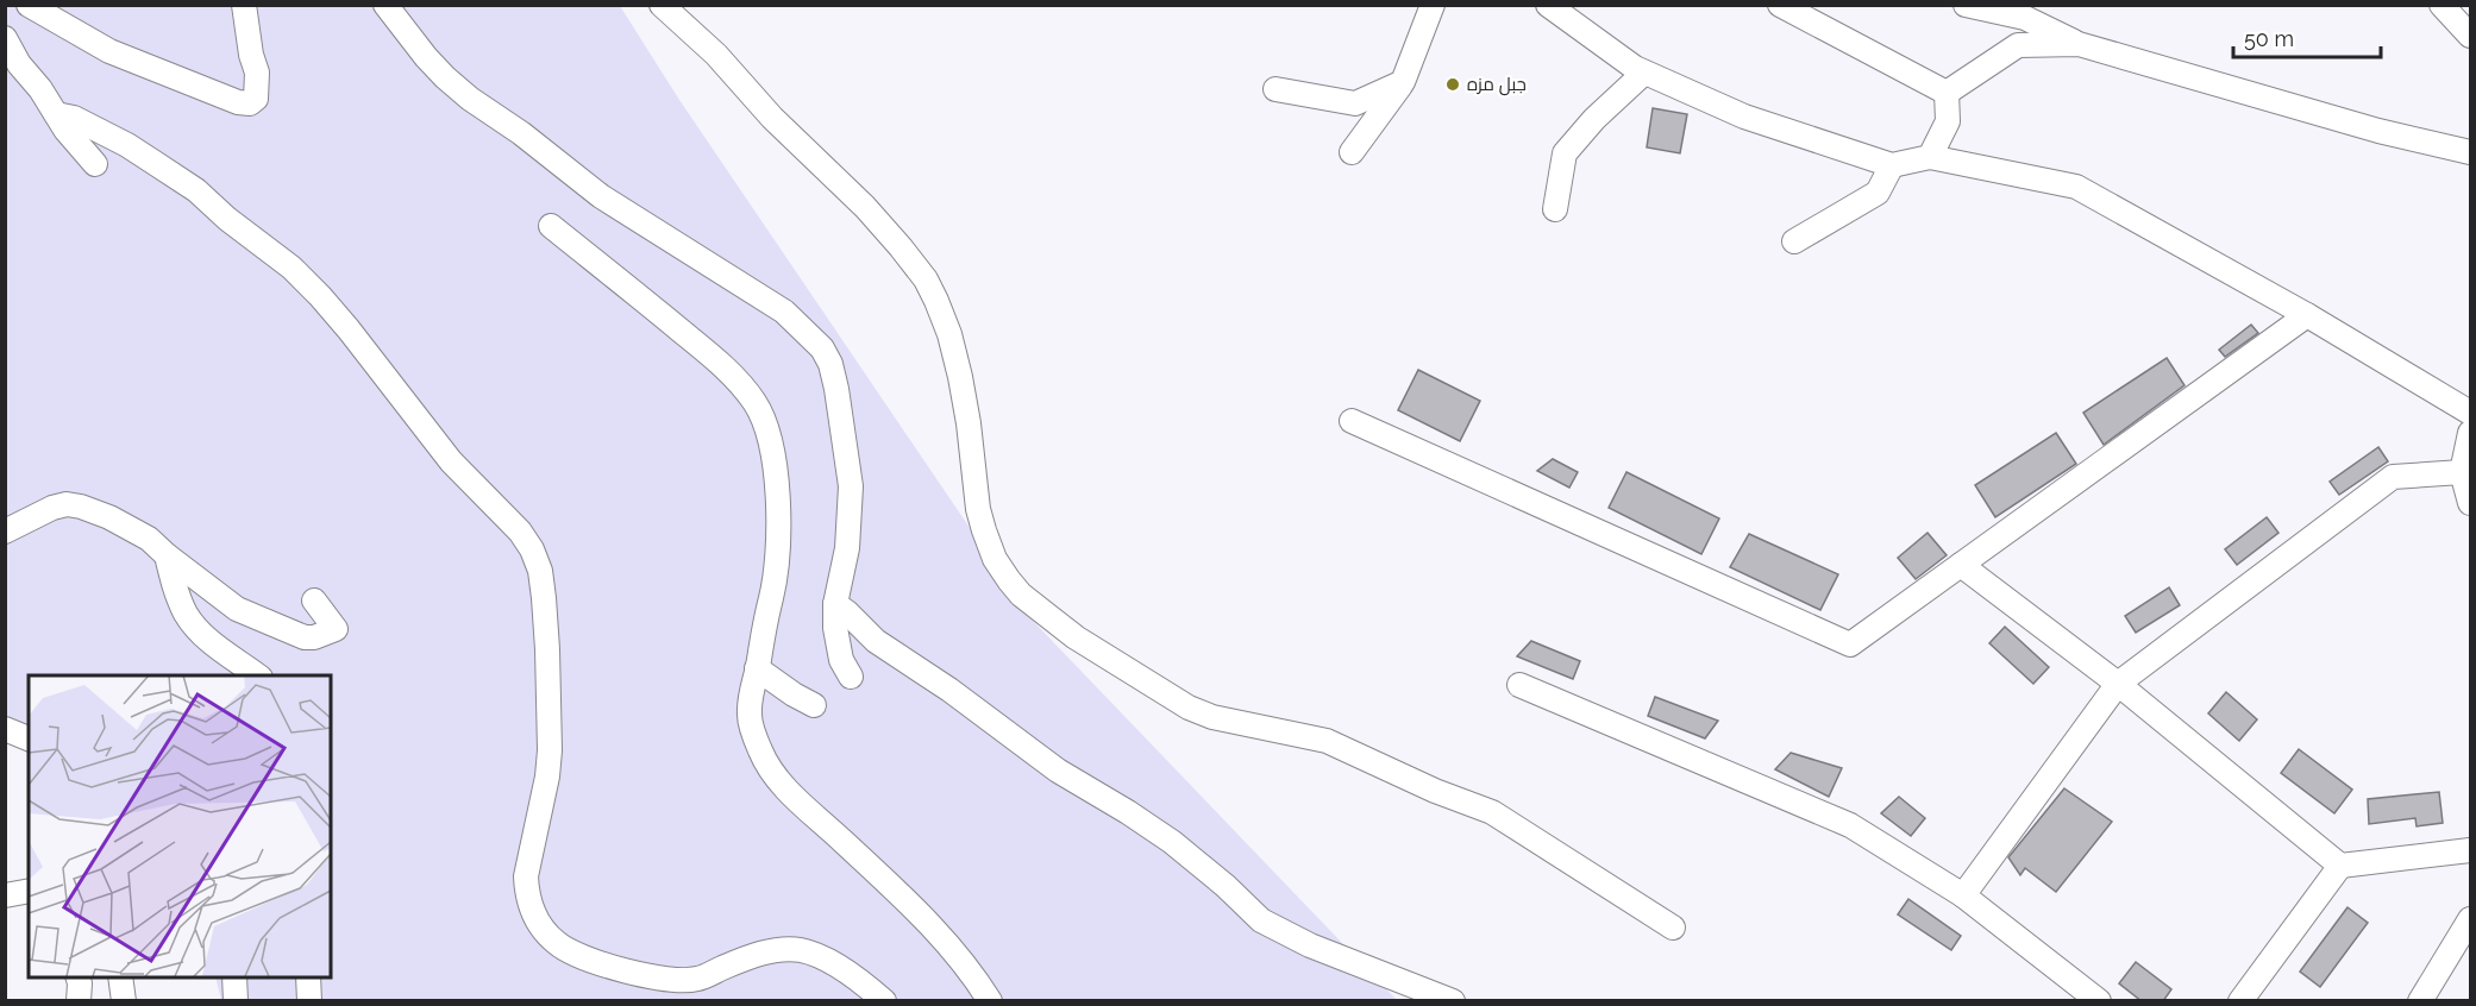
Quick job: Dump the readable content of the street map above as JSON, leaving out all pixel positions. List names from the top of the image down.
{
  "places": ["جبل مزه"],
  "scale_bar": "50 m"
}
